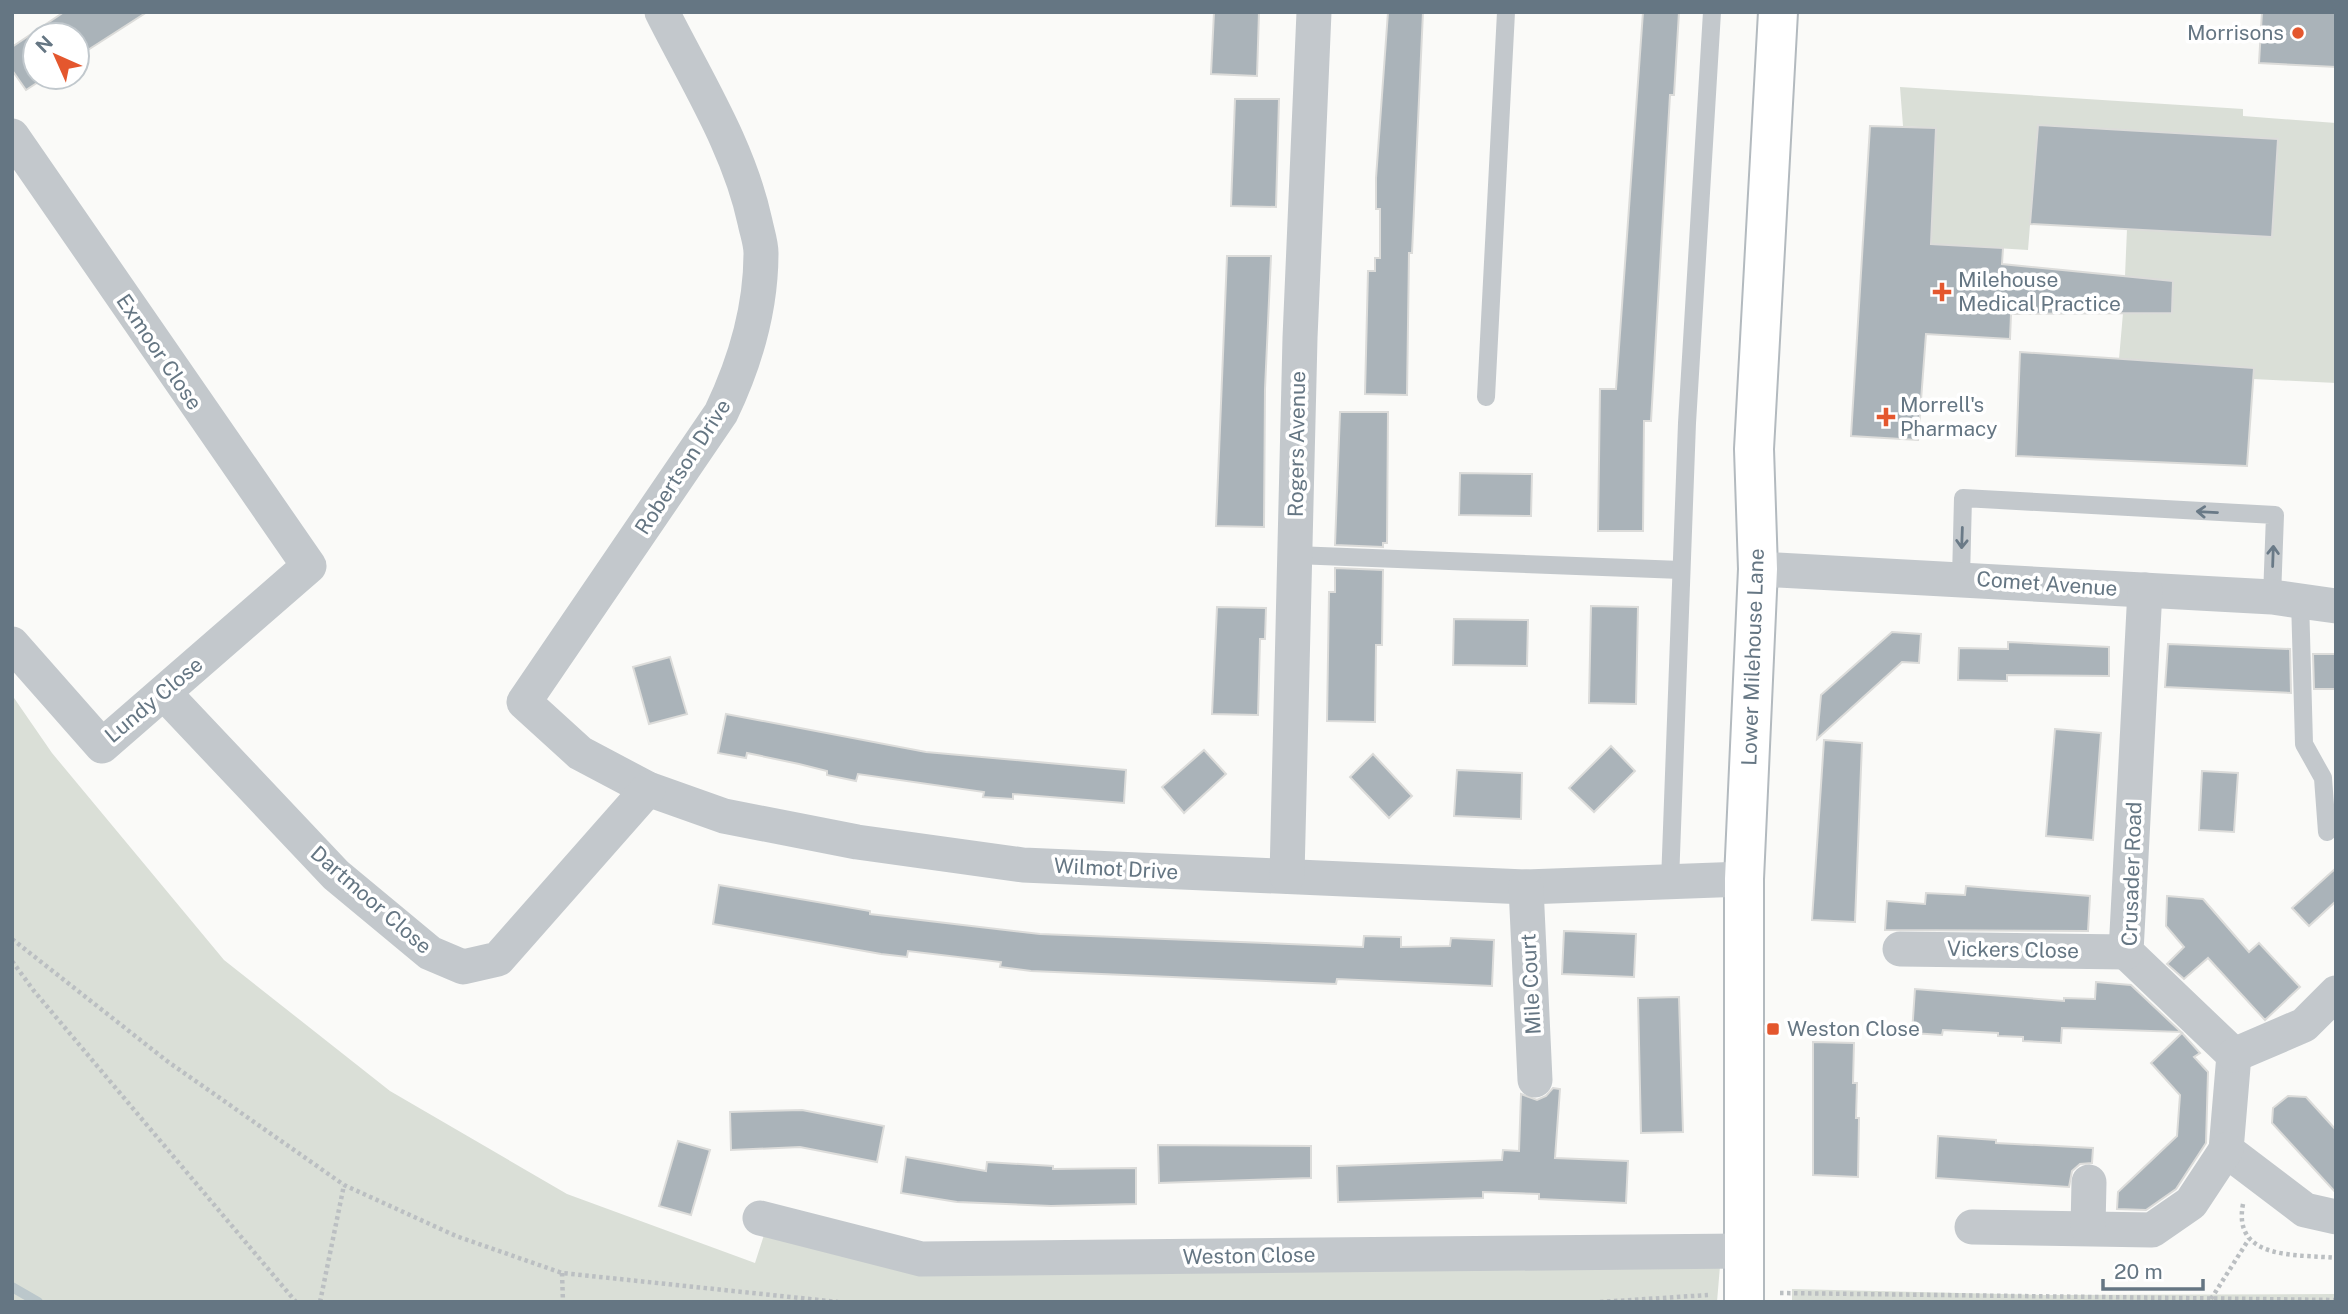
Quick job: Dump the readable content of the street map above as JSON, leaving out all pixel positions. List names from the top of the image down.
{
  "streets": {
    "main road": ["Lower Milehouse Lane"],
    "street": [
      "Exmoor Close",
      "Rogers Avenue",
      "Robertson Drive",
      "Comet Avenue",
      "Lundy Close",
      "Wilmot Drive",
      "Crusader Road",
      "Dartmoor Close",
      "Vickers Close",
      "Mile Court",
      "Weston Close"
    ]
  },
  "crossings": [
    ["Exmoor Close", "Lundy Close"],
    ["Rogers Avenue", "Wilmot Drive"],
    ["Robertson Drive", "Wilmot Drive"],
    ["Comet Avenue", "Lower Milehouse Lane"],
    ["Comet Avenue", "Crusader Road"],
    ["Lower Milehouse Lane", "Wilmot Drive"],
    ["Lower Milehouse Lane", "Weston Close"],
    ["Lundy Close", "Dartmoor Close"],
    ["Wilmot Drive", "Dartmoor Close"],
    ["Wilmot Drive", "Mile Court"],
    ["Crusader Road", "Vickers Close"]
  ],
  "places": {
    "other": ["Morrisons"],
    "health": ["Milehouse Medical Practice", "Morrell's Pharmacy"],
    "transit": ["Weston Close"]
  },
  "scale_bar": "20 m",
  "north": "top left"
}
